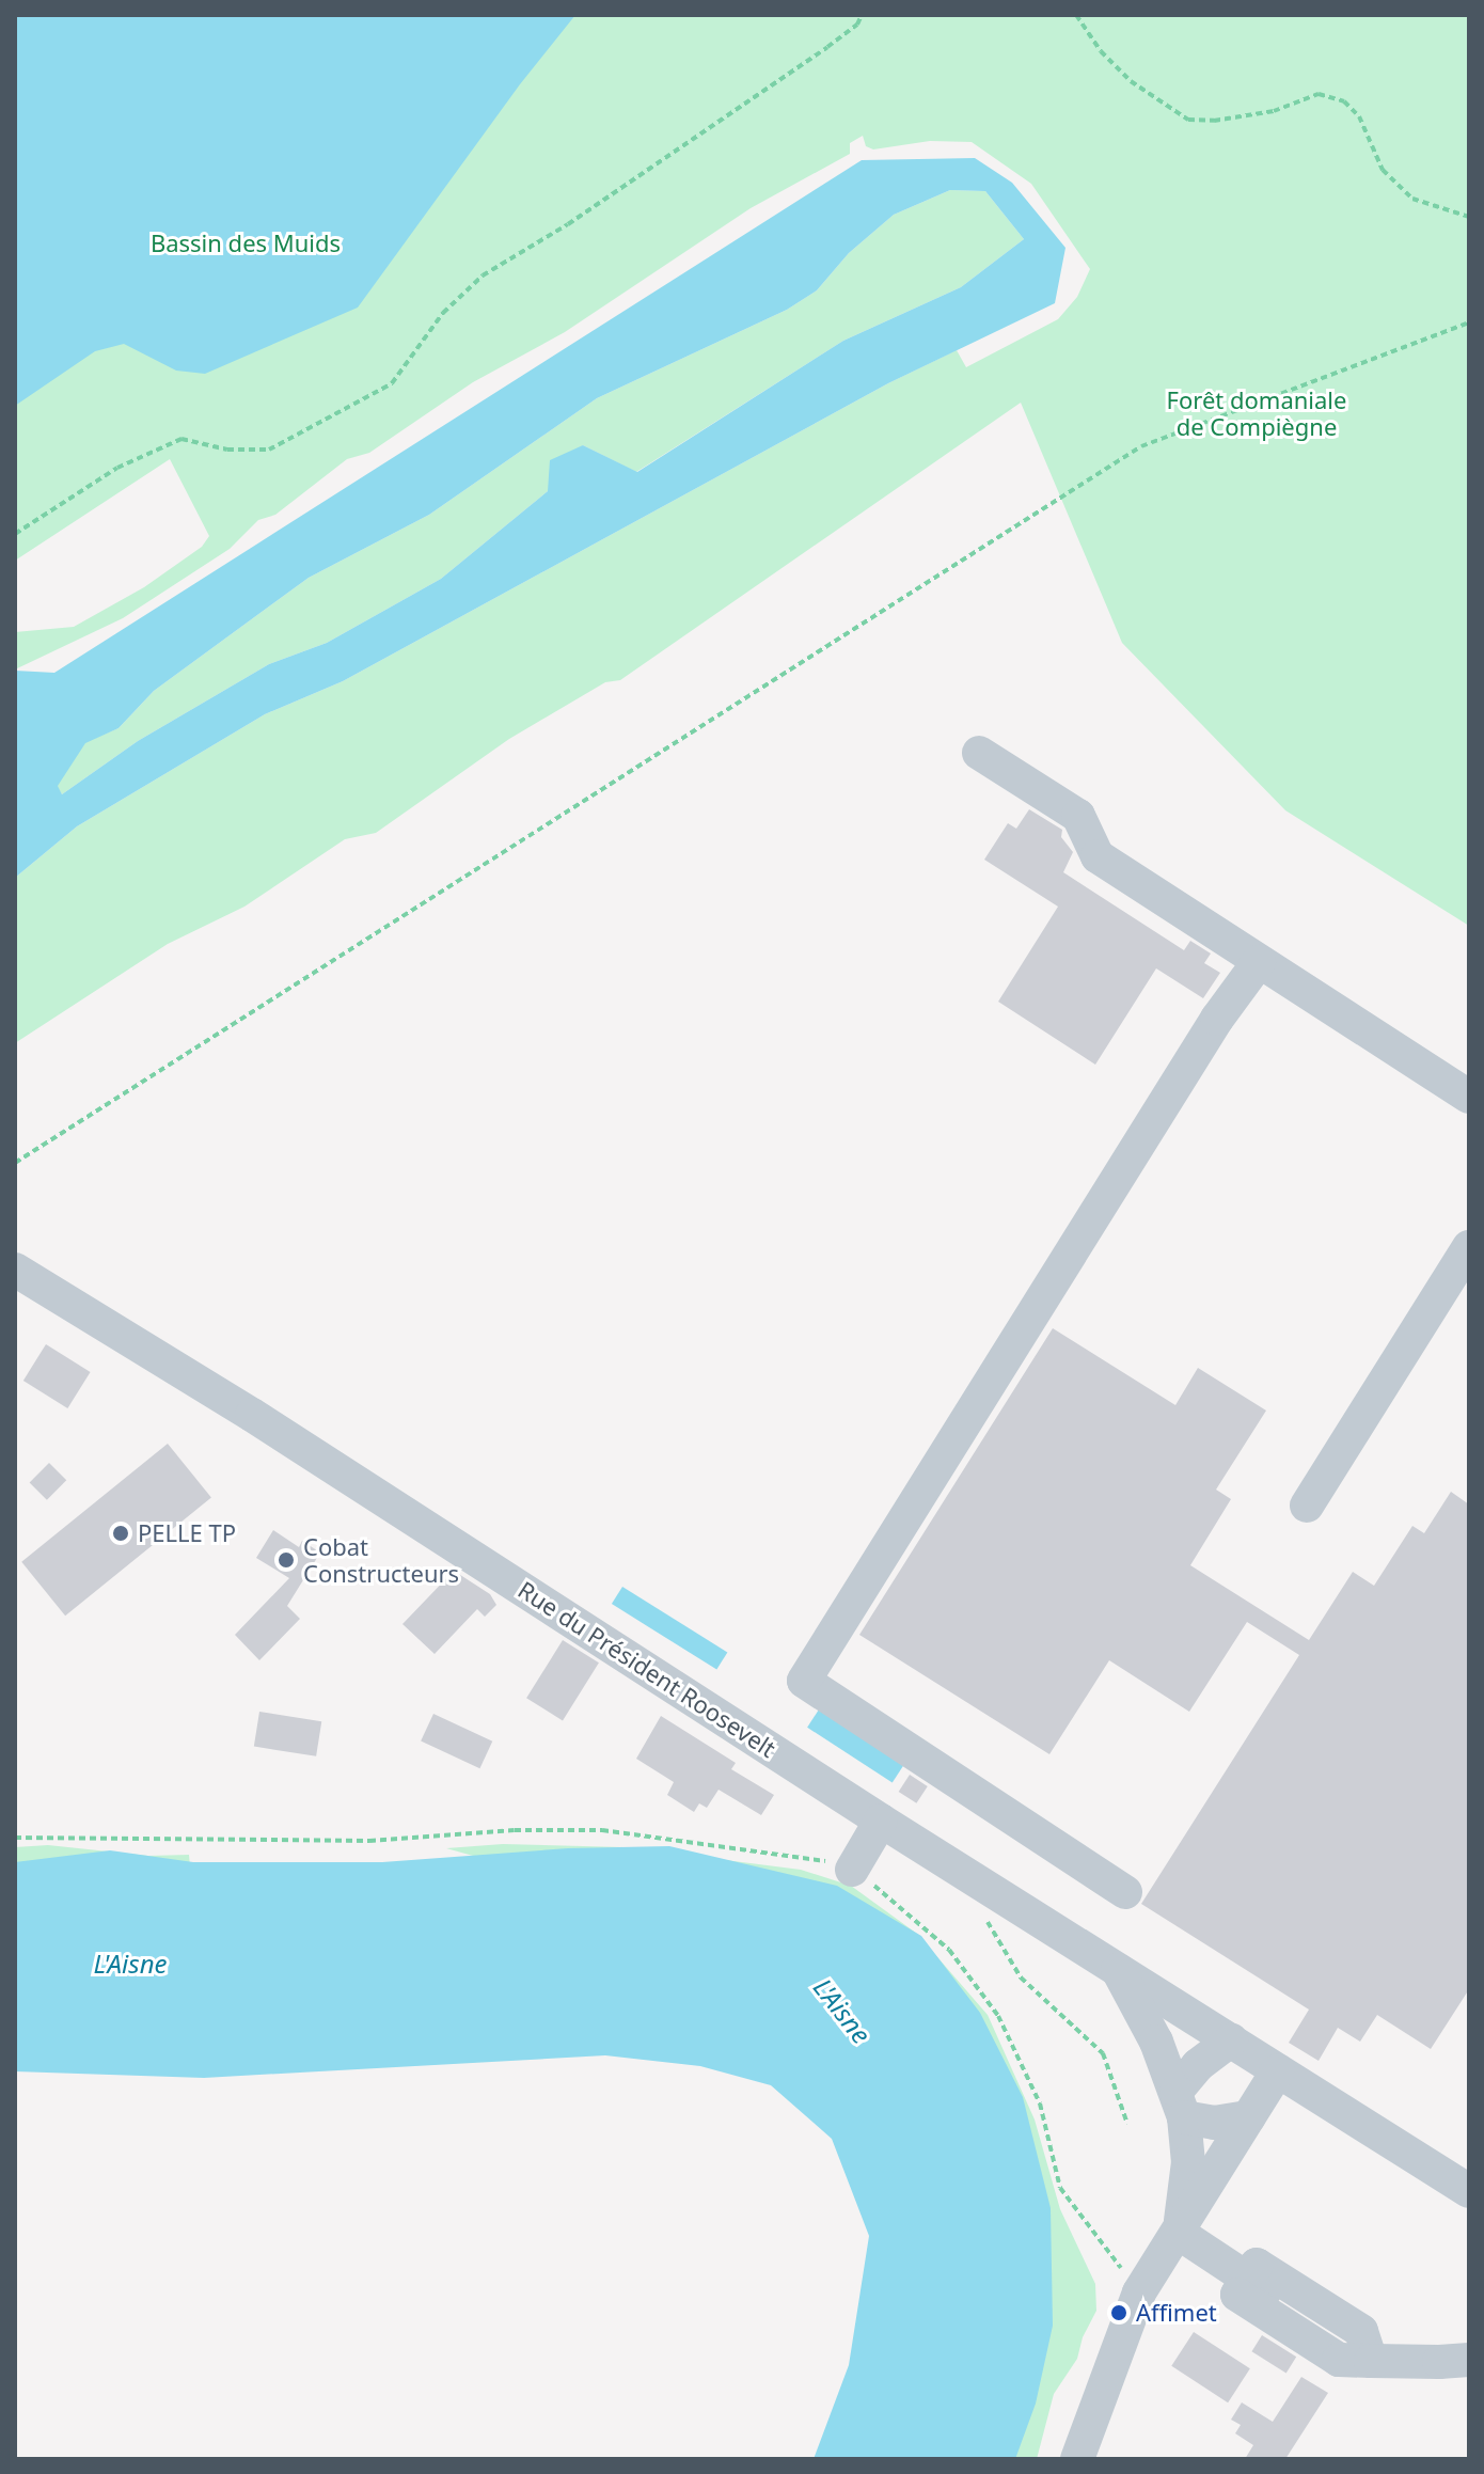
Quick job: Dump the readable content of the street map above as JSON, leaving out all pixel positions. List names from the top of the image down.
{
  "streets": {
    "street": ["Rue du Président Roosevelt"]
  },
  "water": ["L'Aisne"],
  "parks": ["Bassin des Muids", "Forêt domaniale de Compiègne"],
  "places": ["PELLE TP", "Cobat Constructeurs", "Affimet"]
}
